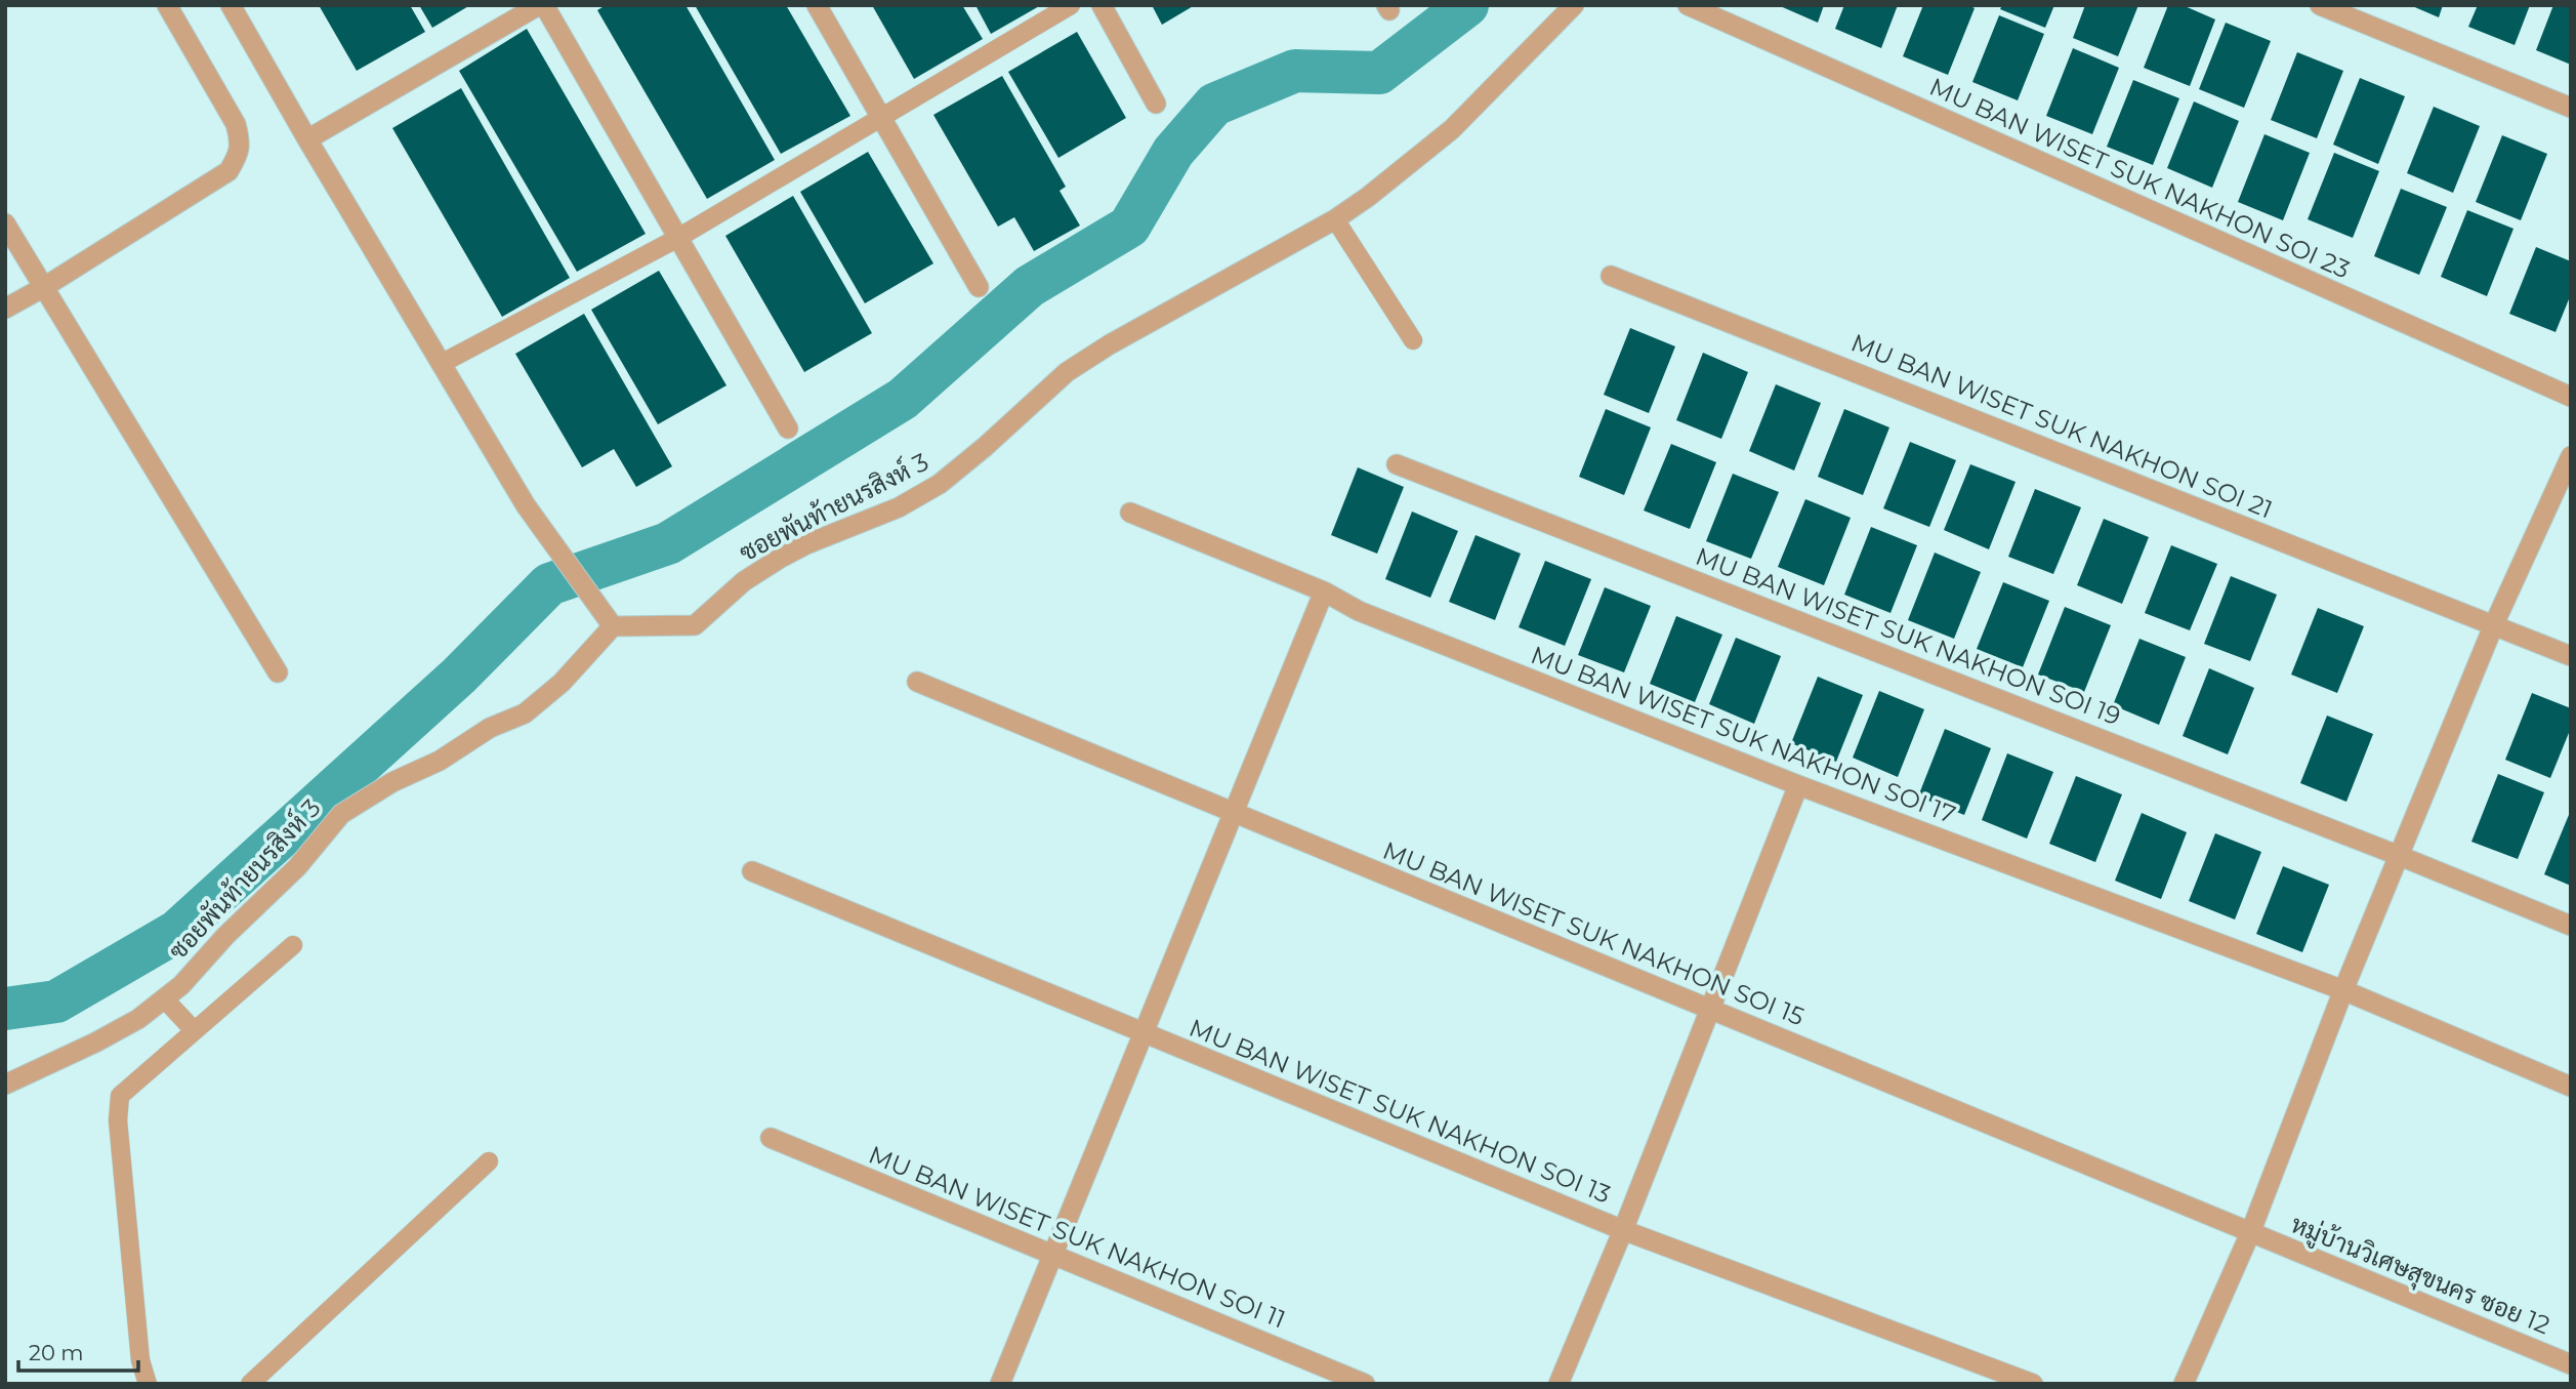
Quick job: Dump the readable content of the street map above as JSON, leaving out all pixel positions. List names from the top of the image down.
{
  "streets": {
    "street": [
      "MU BAN WISET SUK NAKHON SOI 23",
      "MU BAN WISET SUK NAKHON SOI 21",
      "ซอยพันท้ายนรสิงห์ 3",
      "MU BAN WISET SUK NAKHON SOI 19",
      "MU BAN WISET SUK NAKHON SOI 17",
      "MU BAN WISET SUK NAKHON SOI 15",
      "MU BAN WISET SUK NAKHON SOI 13",
      "MU BAN WISET SUK NAKHON SOI 11",
      "หมู่บ้านวิเศษสุขนคร ซอย 12"
    ]
  },
  "crossings": [
    ["MU BAN WISET SUK NAKHON SOI 15", "หมู่บ้านวิเศษสุขนคร ซอย 12"]
  ],
  "scale_bar": "20 m"
}
